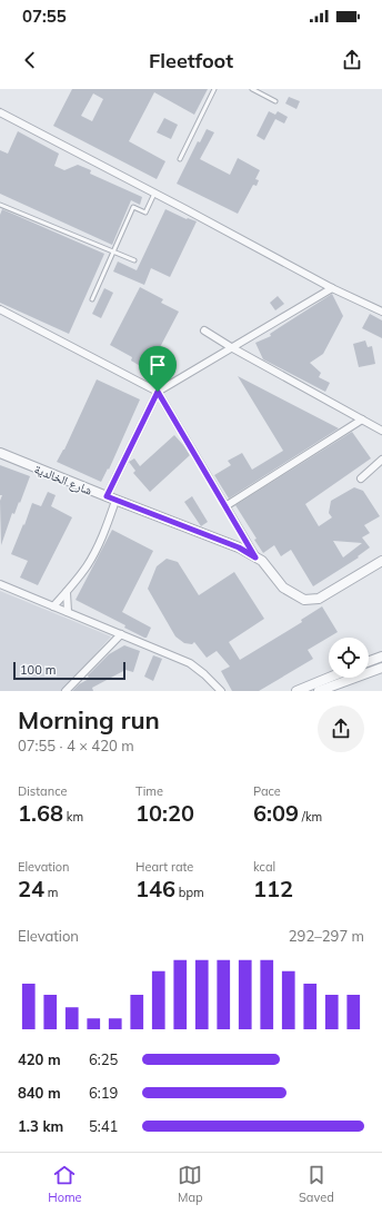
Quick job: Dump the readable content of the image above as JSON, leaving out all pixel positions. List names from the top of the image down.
{
  "streets": {
    "street": ["شارع الخالدية"]
  },
  "scale_bar": "100 m",
  "page": {
    "status": "07:55",
    "header": "Fleetfoot",
    "scale": "100 m",
    "heading": ["Morning run", "07:55 · 4 × 420 m"],
    "stats": [
      ["Distance", "1.68 km"],
      ["Time", "10:20"],
      ["Pace", "6:09 /km"],
      ["Elevation", "24 m"],
      ["Heart rate", "146 bpm"],
      ["kcal", "112"]
    ],
    "chart": ["Elevation", "292–297 m"],
    "list": [
      {
        "name": "420 m",
        "note": "6:25"
      },
      {
        "name": "840 m",
        "note": "6:19"
      },
      {
        "name": "1.3 km",
        "note": "5:41"
      }
    ],
    "tabs": ["Home", "Map", "Saved"]
  }
}
